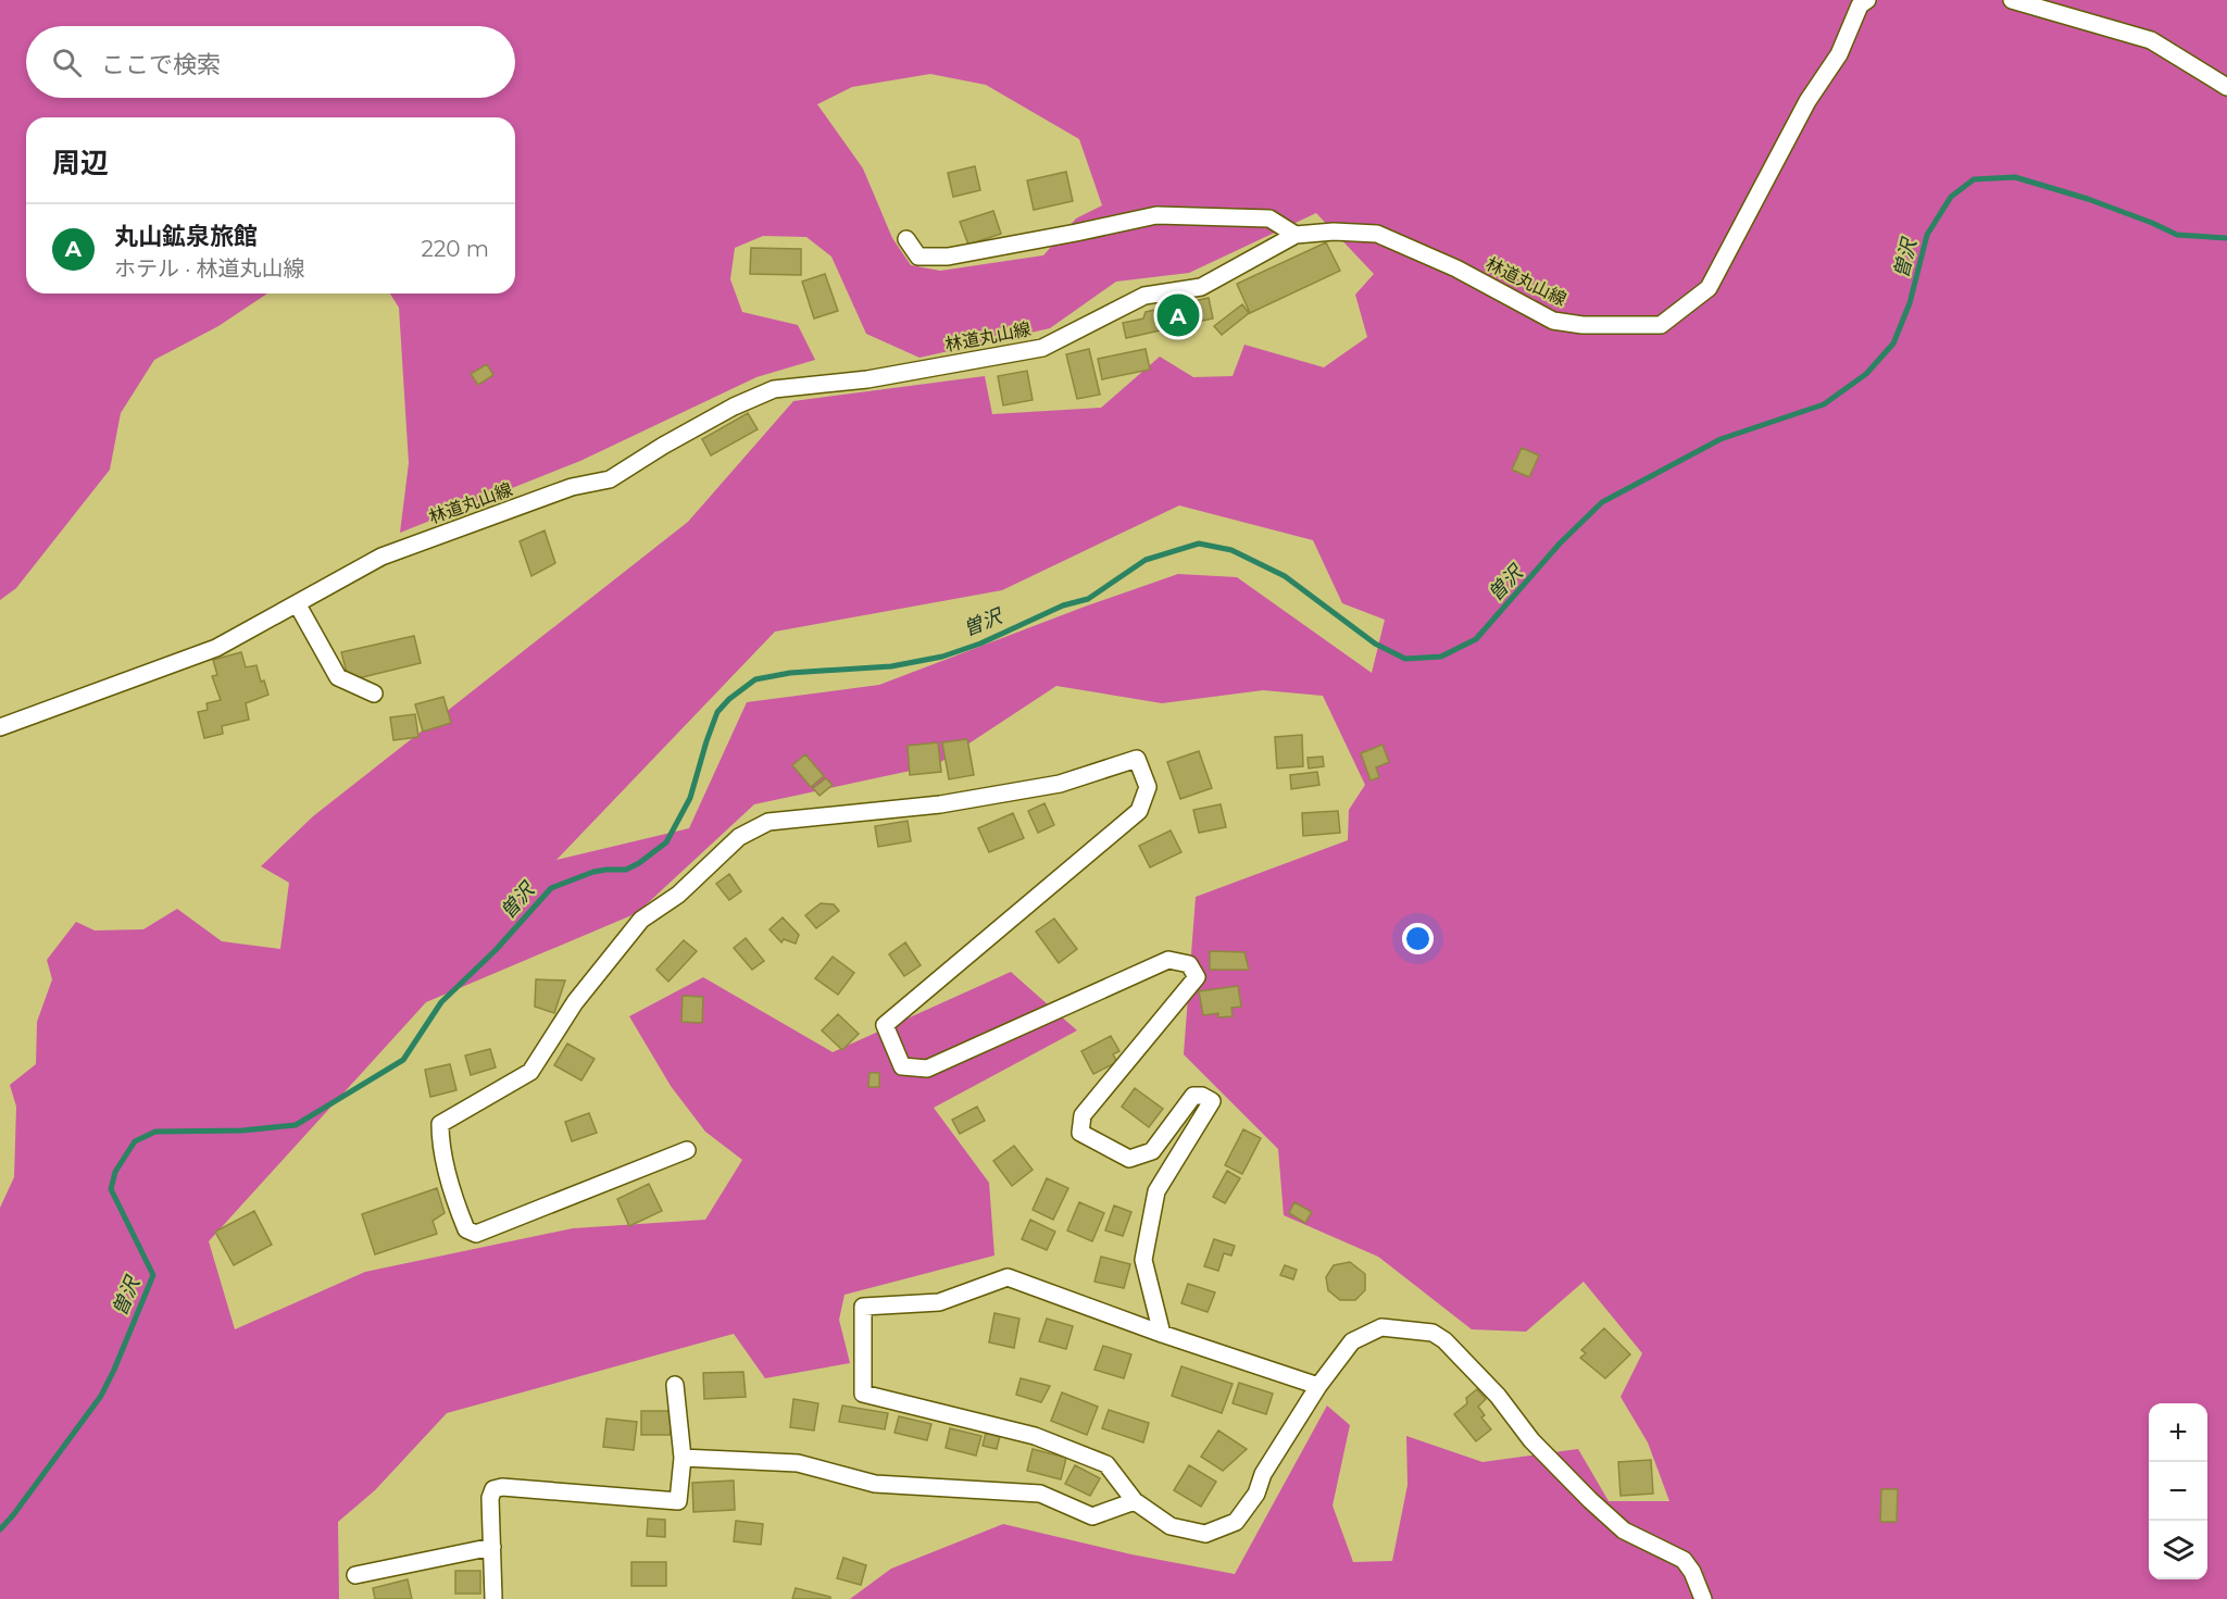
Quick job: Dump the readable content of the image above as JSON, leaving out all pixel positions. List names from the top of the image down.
{
  "streets": {
    "street": ["林道丸山線"]
  },
  "water": ["曽沢"],
  "page": {
    "search": "ここで検索",
    "heading": "周辺",
    "list": [
      {
        "mark": "A",
        "name": "丸山鉱泉旅館",
        "note": "ホテル · 林道丸山線",
        "value": "220 m"
      }
    ],
    "pins": "A",
    "map_buttons": ["+", "−"]
  }
}
